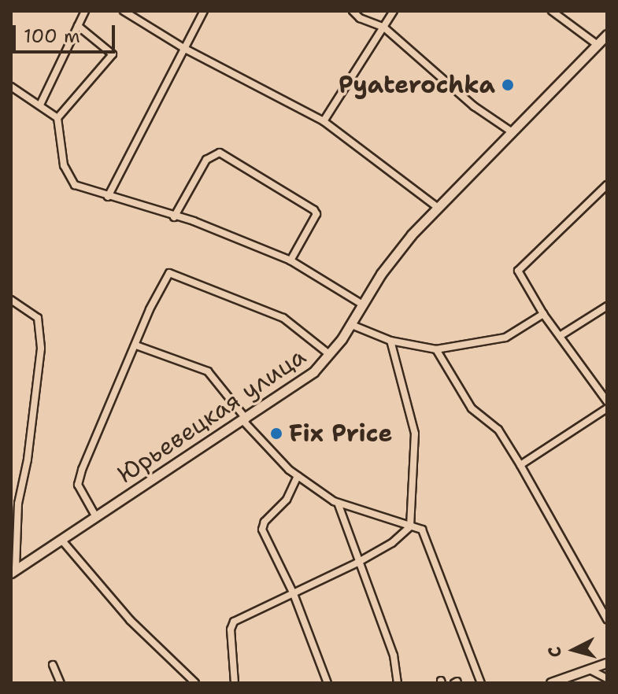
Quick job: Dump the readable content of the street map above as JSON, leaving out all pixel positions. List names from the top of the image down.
{
  "streets": {
    "main road": ["Юрьевецкая улица"]
  },
  "places": ["Pyaterochka", "Fix Price"],
  "scale_bar": "100 m",
  "north": "left"
}
